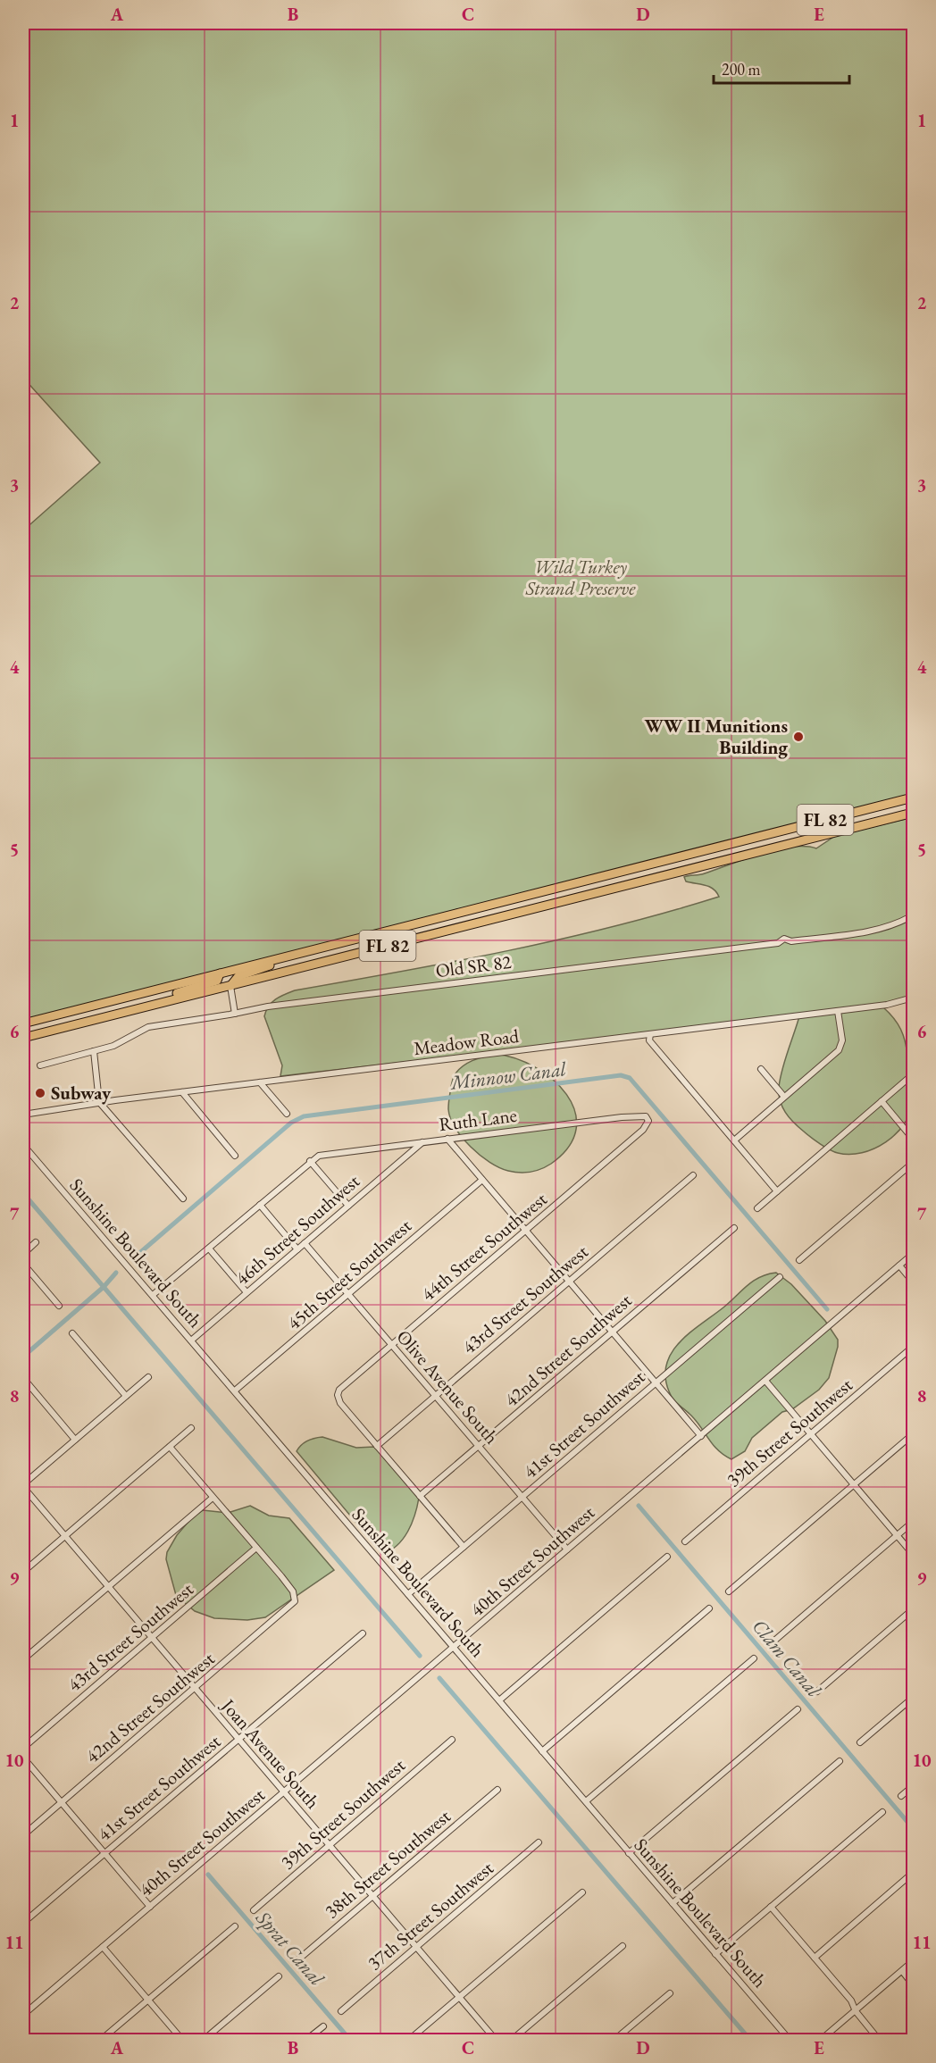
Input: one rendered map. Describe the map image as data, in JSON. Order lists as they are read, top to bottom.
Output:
{
  "streets": {
    "highway": ["FL 82"],
    "street": [
      "Old SR 82",
      "Meadow Road",
      "Ruth Lane",
      "46th Street Southwest",
      "44th Street Southwest",
      "Sunshine Boulevard South",
      "45th Street Southwest",
      "43rd Street Southwest",
      "42nd Street Southwest",
      "Olive Avenue South",
      "41st Street Southwest",
      "39th Street Southwest",
      "40th Street Southwest",
      "Joan Avenue South",
      "38th Street Southwest",
      "37th Street Southwest"
    ]
  },
  "crossings": [
    ["Ruth Lane", "46th Street Southwest"],
    ["Ruth Lane", "44th Street Southwest"],
    ["46th Street Southwest", "Sunshine Boulevard South"],
    ["46th Street Southwest", "Olive Avenue South"],
    ["44th Street Southwest", "43rd Street Southwest"],
    ["44th Street Southwest", "Olive Avenue South"],
    ["Sunshine Boulevard South", "45th Street Southwest"],
    ["Sunshine Boulevard South", "41st Street Southwest"],
    ["Sunshine Boulevard South", "40th Street Southwest"],
    ["45th Street Southwest", "Olive Avenue South"],
    ["43rd Street Southwest", "42nd Street Southwest"],
    ["43rd Street Southwest", "Olive Avenue South"],
    ["43rd Street Southwest", "Joan Avenue South"],
    ["42nd Street Southwest", "Olive Avenue South"],
    ["42nd Street Southwest", "Joan Avenue South"],
    ["Olive Avenue South", "41st Street Southwest"],
    ["Olive Avenue South", "40th Street Southwest"],
    ["41st Street Southwest", "Joan Avenue South"],
    ["39th Street Southwest", "Joan Avenue South"],
    ["40th Street Southwest", "Joan Avenue South"],
    ["Joan Avenue South", "38th Street Southwest"],
    ["Joan Avenue South", "37th Street Southwest"]
  ],
  "water": ["Minnow Canal", "Clam Canal", "Sprat Canal"],
  "parks": ["Wild Turkey Strand Preserve"],
  "places": ["WW II Munitions Building", "Subway"],
  "scale_bar": "200 m",
  "grid": {
    "columns": [
      "A",
      "B",
      "C",
      "D",
      "E"
    ],
    "rows": [
      "1",
      "2",
      "3",
      "4",
      "5",
      "6",
      "7",
      "8",
      "9",
      "10",
      "11"
    ]
  }
}
